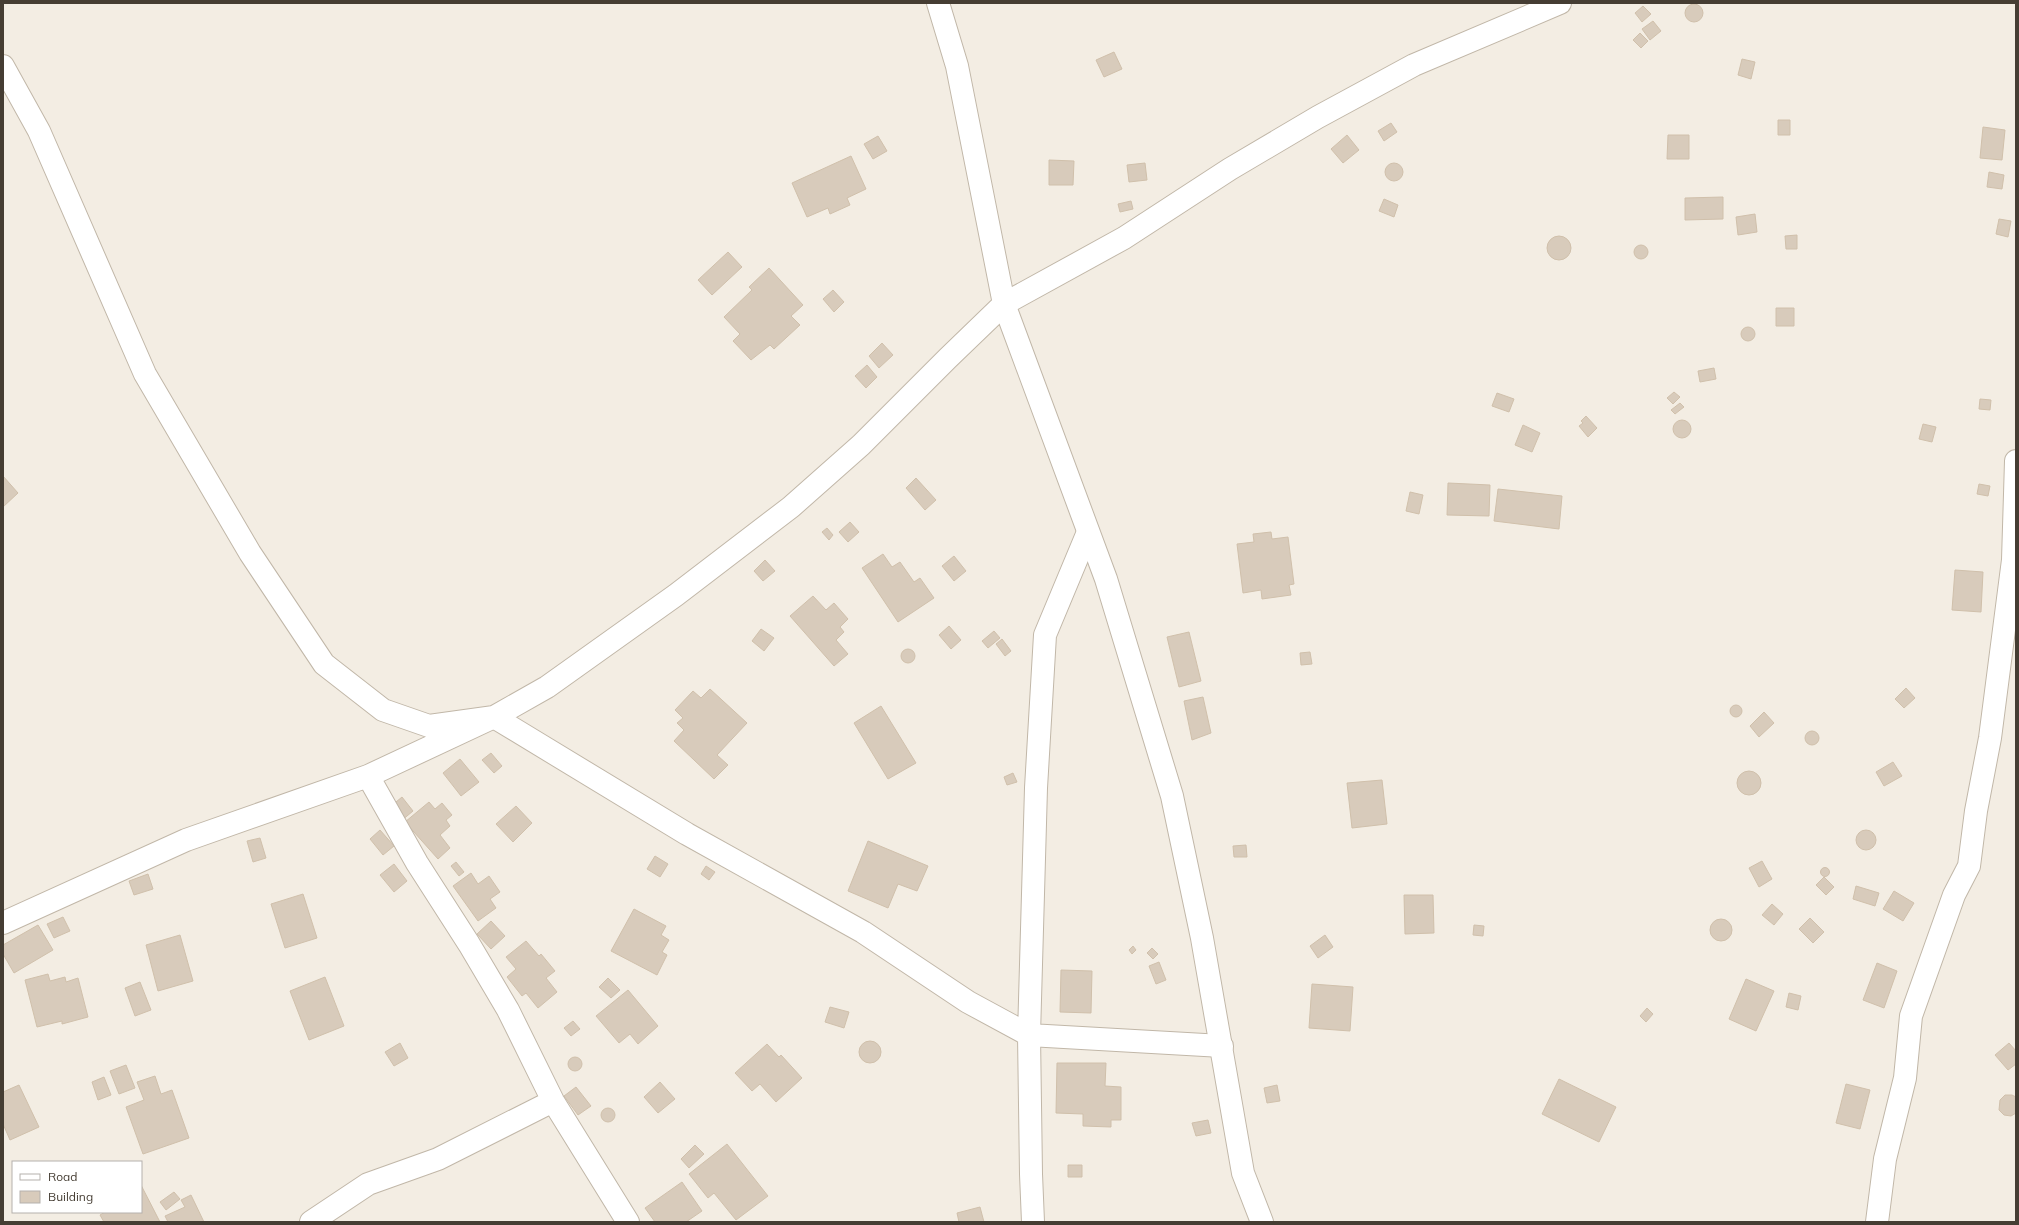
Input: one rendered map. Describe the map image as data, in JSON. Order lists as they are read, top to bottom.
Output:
{
  "legend": ["Road", "Building"]
}
